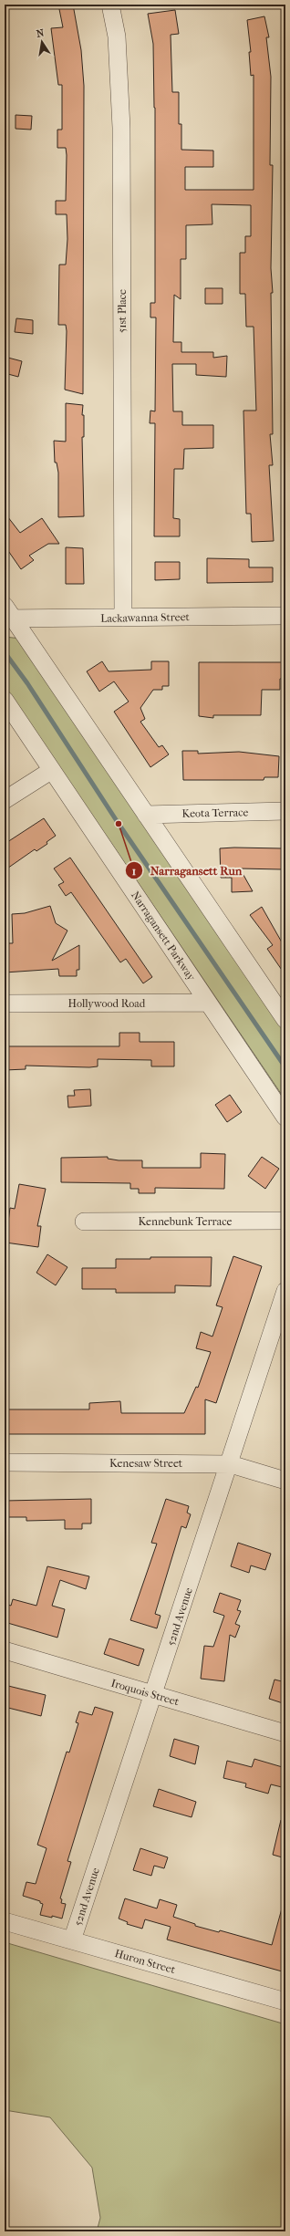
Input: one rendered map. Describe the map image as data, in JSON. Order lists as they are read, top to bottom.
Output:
{
  "streets": {
    "street": [
      "51st Place",
      "Lackawanna Street",
      "Keota Terrace",
      "Narragansett Parkway",
      "Hollywood Road",
      "Kennebunk Terrace",
      "Kenesaw Street",
      "52nd Avenue",
      "Iroquois Street",
      "Huron Street"
    ]
  },
  "crossings": [
    ["51st Place", "Lackawanna Street"],
    ["Narragansett Parkway", "Hollywood Road"],
    ["Kenesaw Street", "52nd Avenue"],
    ["52nd Avenue", "Iroquois Street"],
    ["52nd Avenue", "Huron Street"]
  ],
  "places": ["Narragansett Run"],
  "north": "top"
}
